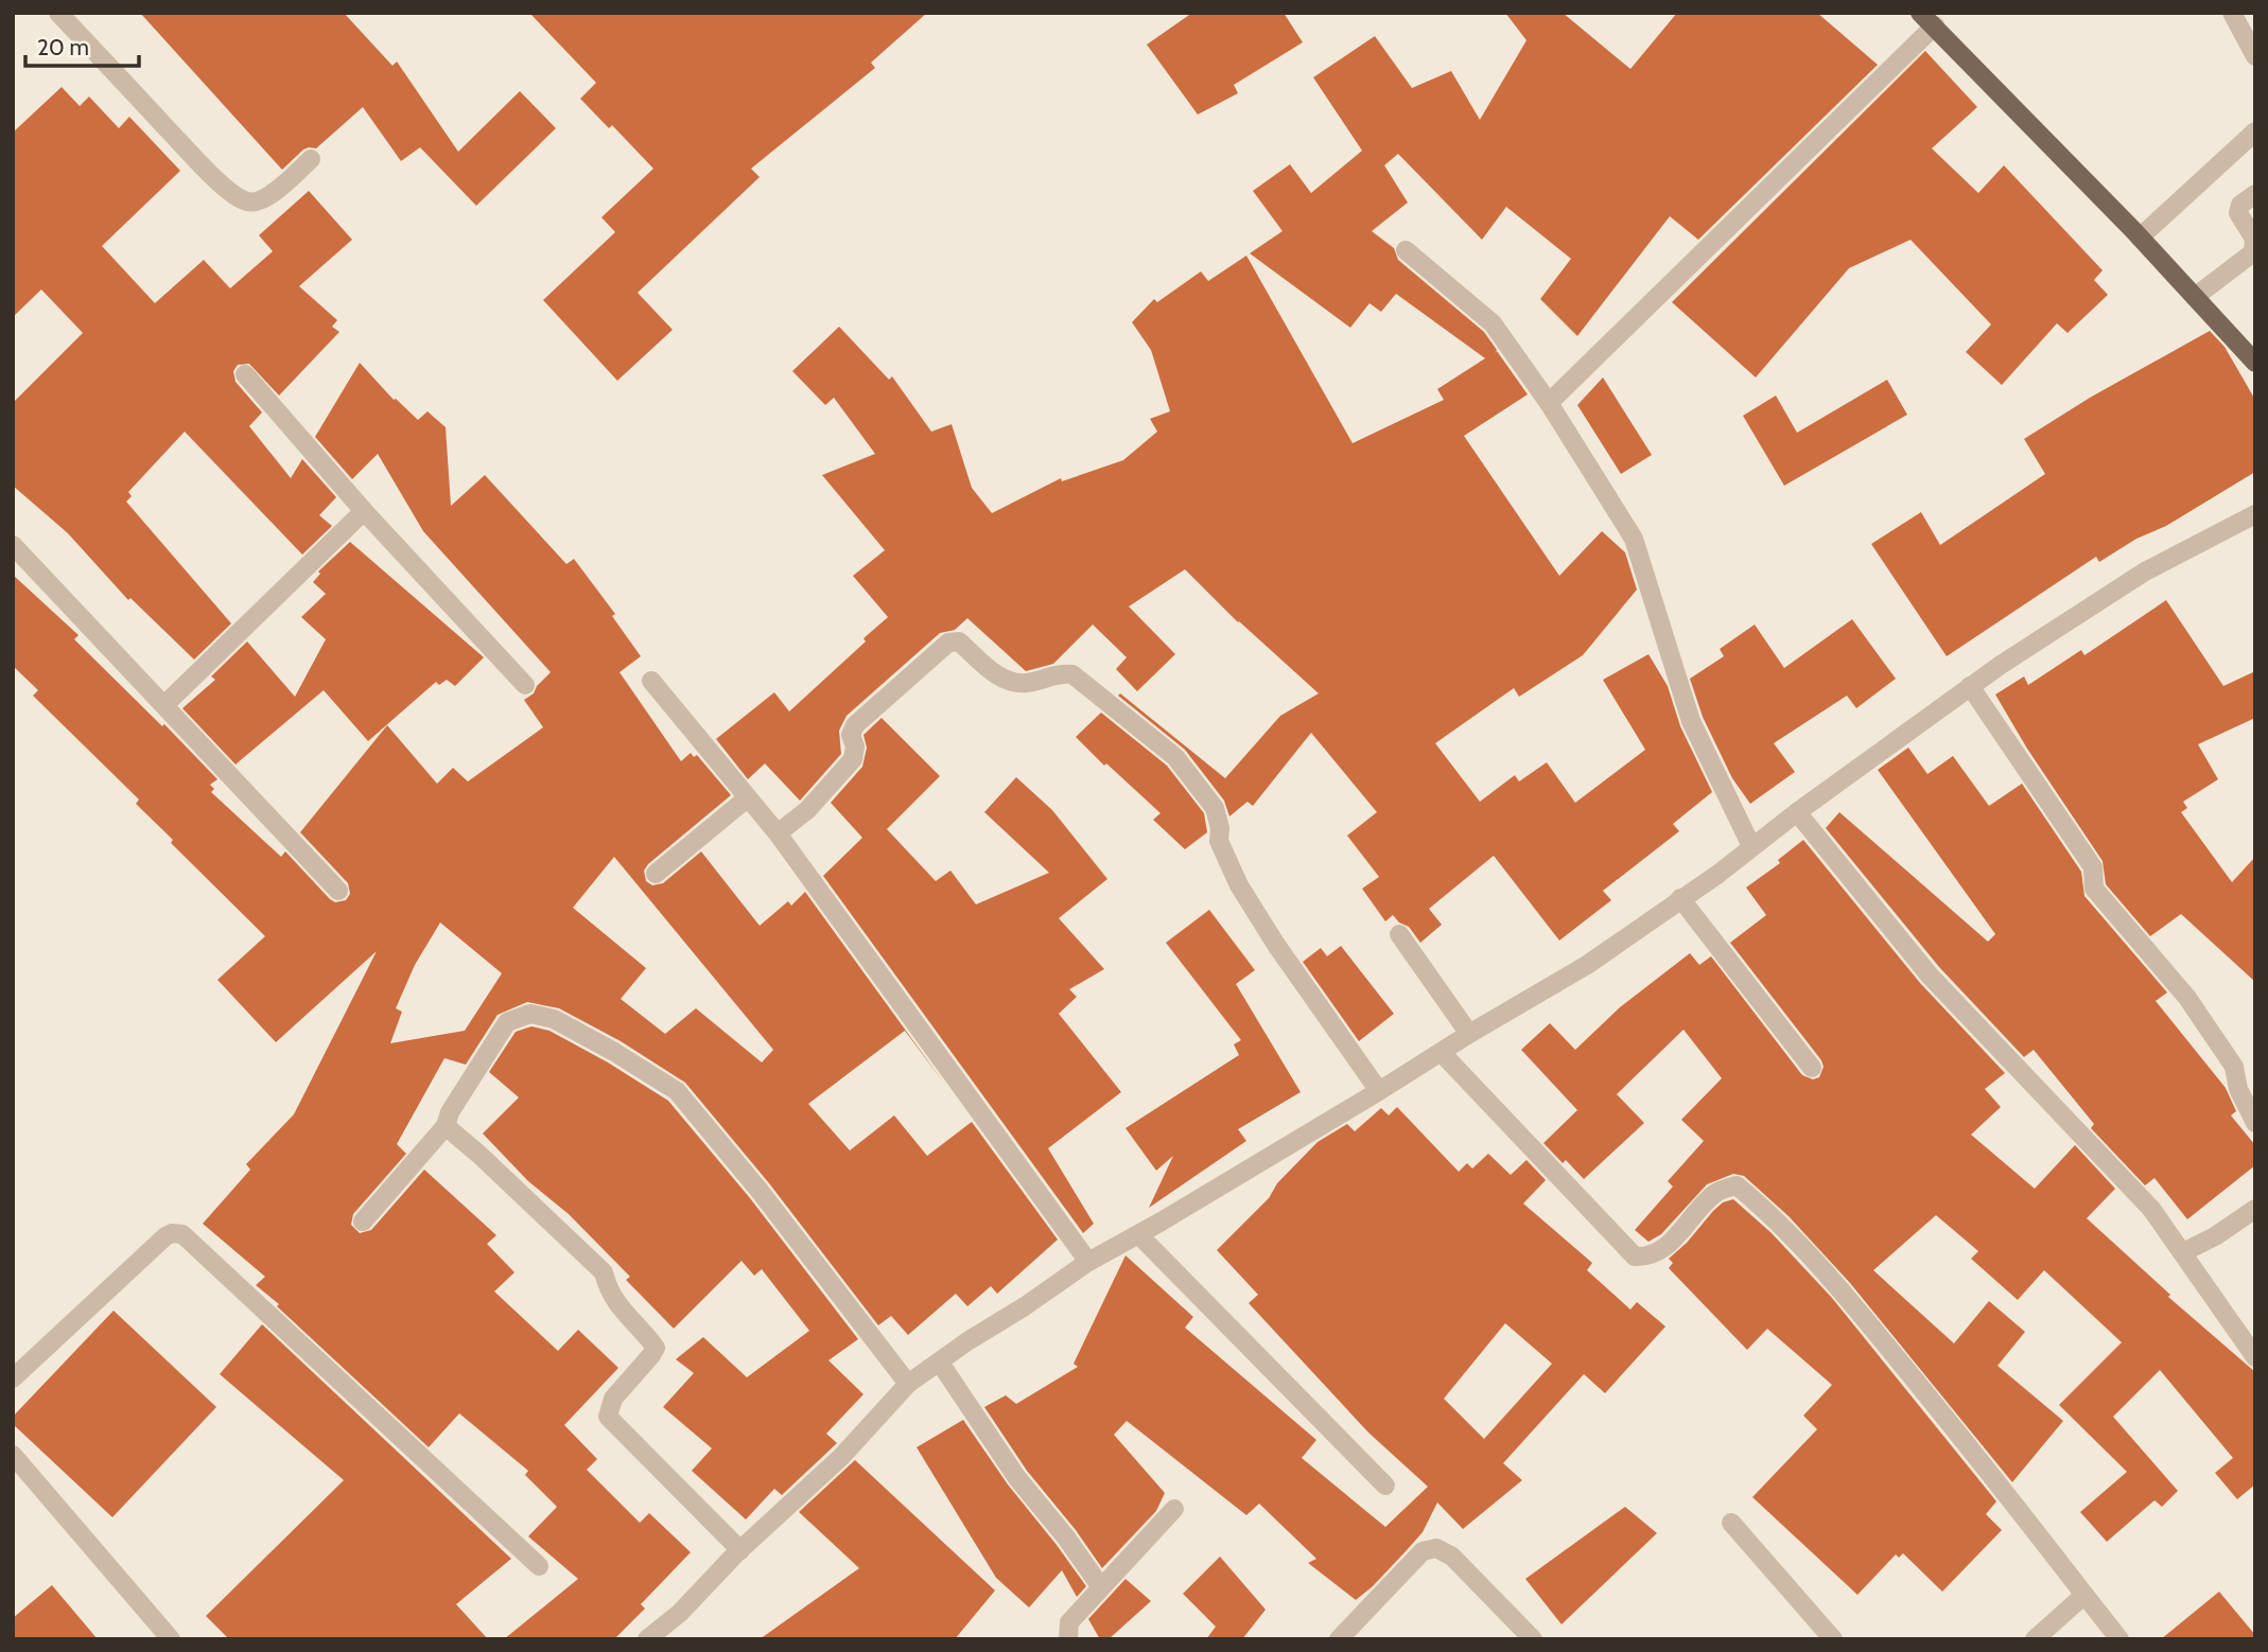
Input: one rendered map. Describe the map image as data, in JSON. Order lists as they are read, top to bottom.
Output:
{
  "scale_bar": "20 m"
}
